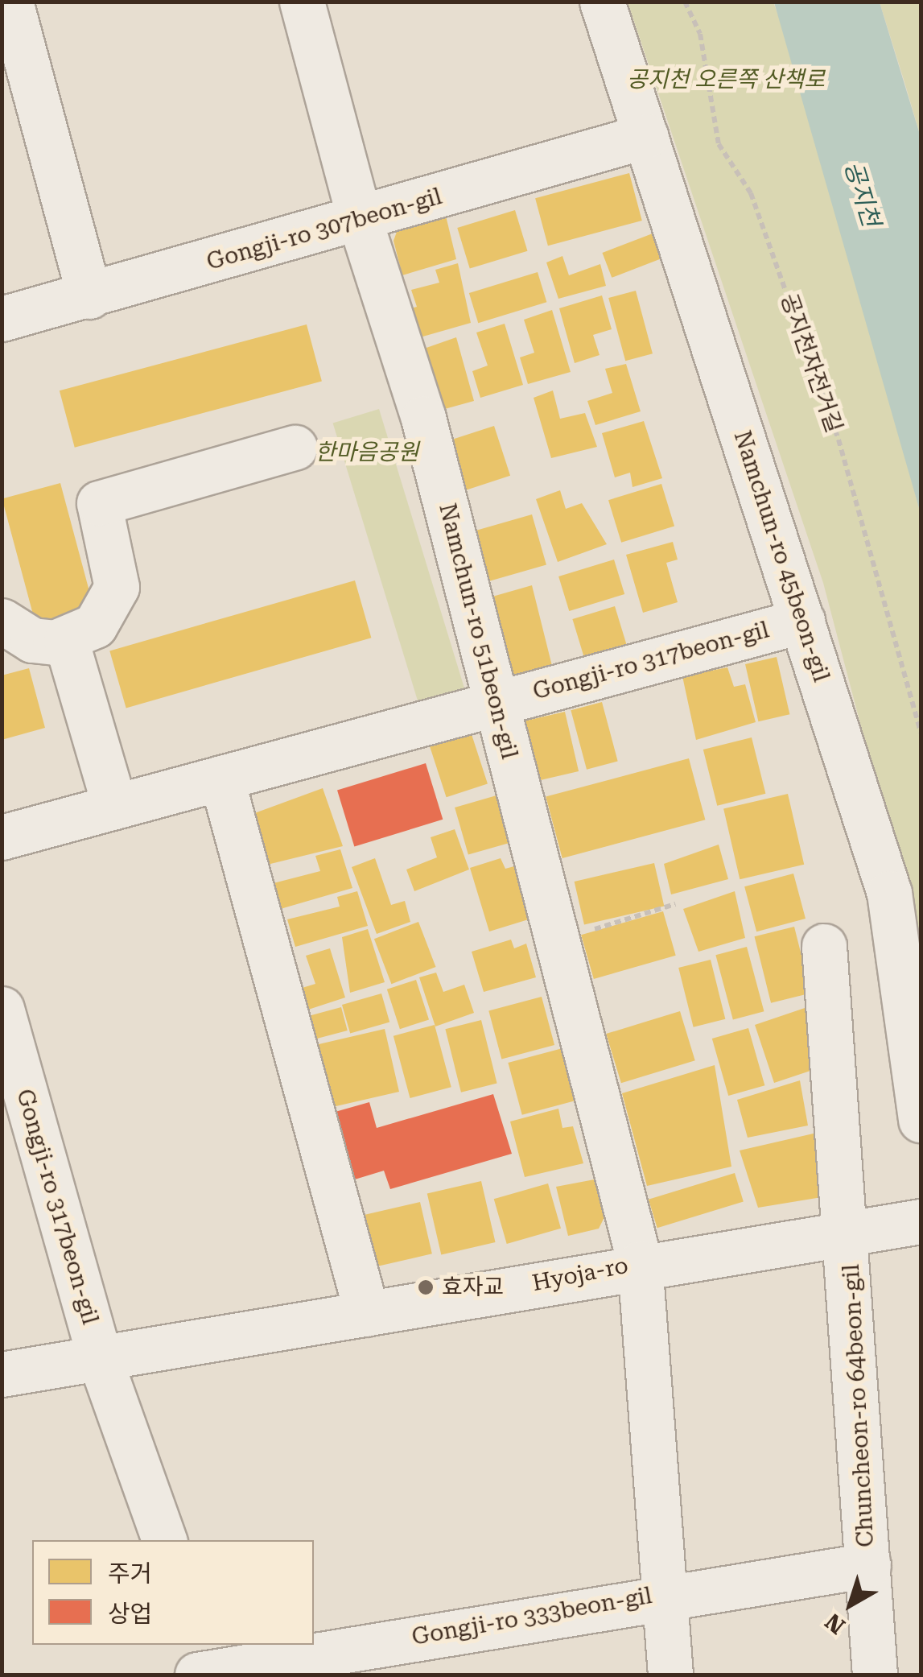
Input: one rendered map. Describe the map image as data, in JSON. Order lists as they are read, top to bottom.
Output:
{
  "streets": {
    "street": [
      "Gongji-ro 307beon-gil",
      "Namchun-ro 45beon-gil",
      "Namchun-ro 51beon-gil",
      "Gongji-ro 317beon-gil",
      "Hyoja-ro",
      "Chuncheon-ro 64beon-gil",
      "Gongji-ro 333beon-gil"
    ],
    "path": ["공지천자전거길"]
  },
  "crossings": [
    ["Gongji-ro 307beon-gil", "Namchun-ro 45beon-gil"],
    ["Gongji-ro 307beon-gil", "Namchun-ro 51beon-gil"],
    ["Namchun-ro 45beon-gil", "Gongji-ro 317beon-gil"],
    ["Namchun-ro 51beon-gil", "Gongji-ro 317beon-gil"],
    ["Namchun-ro 51beon-gil", "Hyoja-ro"],
    ["Namchun-ro 51beon-gil", "Gongji-ro 333beon-gil"],
    ["Gongji-ro 317beon-gil", "Hyoja-ro"],
    ["Hyoja-ro", "Chuncheon-ro 64beon-gil"],
    ["Chuncheon-ro 64beon-gil", "Gongji-ro 333beon-gil"]
  ],
  "water": ["공지천"],
  "parks": ["공지천 오른쪽 산책로", "한마음공원"],
  "places": ["효자교"],
  "legend": ["주거", "상업"],
  "north": "bottom left"
}
